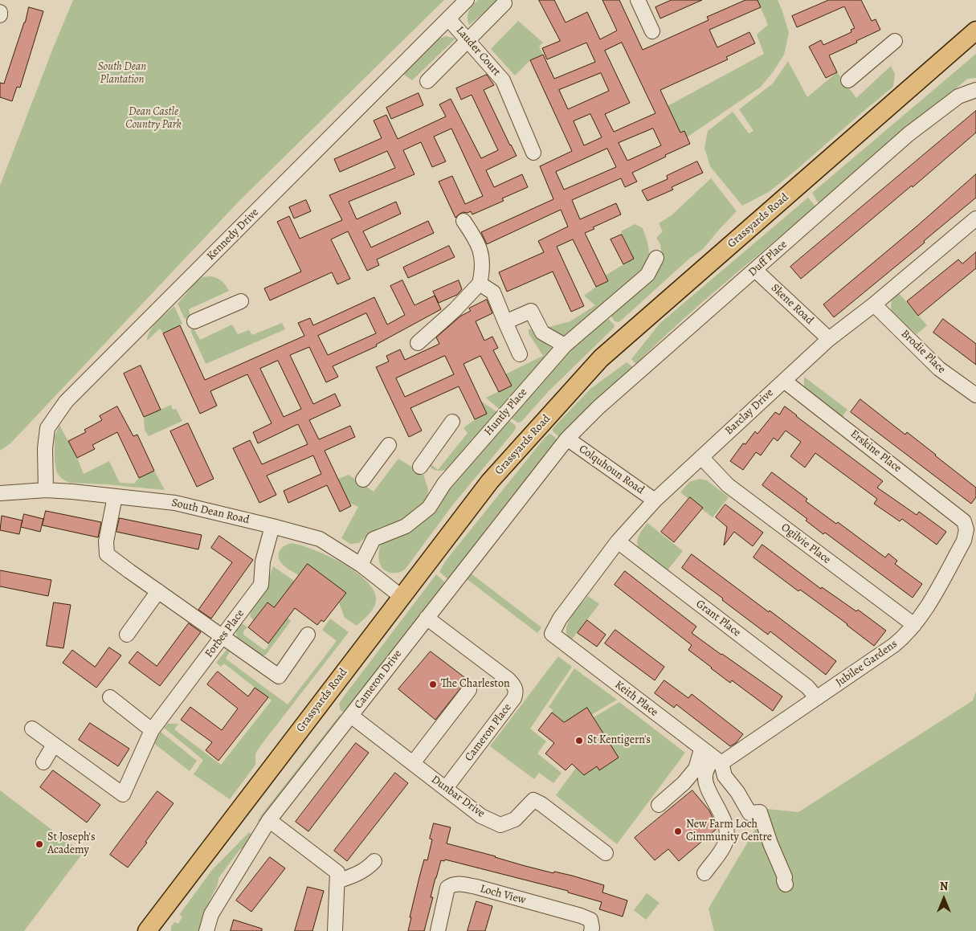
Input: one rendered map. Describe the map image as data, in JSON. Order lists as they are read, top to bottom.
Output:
{
  "streets": {
    "main road": ["Grassyards Road"],
    "street": [
      "Lauder Court",
      "Kennedy Drive",
      "Duff Place",
      "Skene Road",
      "Brodie Place",
      "Huntly Place",
      "Barclay Drive",
      "Erskine Place",
      "Colquhoun Road",
      "South Dean Road",
      "Ogilvie Place",
      "Grant Place",
      "Forbes Place",
      "Jubilee Gardens",
      "Cameron Drive",
      "Keith Place",
      "Cameron Place",
      "Dunbar Drive",
      "Loch View"
    ]
  },
  "crossings": [
    ["Lauder Court", "Kennedy Drive"],
    ["Grassyards Road", "South Dean Road"],
    ["Kennedy Drive", "South Dean Road"],
    ["Duff Place", "Skene Road"],
    ["Duff Place", "Colquhoun Road"],
    ["Duff Place", "Cameron Drive"],
    ["Skene Road", "Barclay Drive"],
    ["Brodie Place", "Barclay Drive"],
    ["Huntly Place", "South Dean Road"],
    ["Barclay Drive", "Erskine Place"],
    ["Barclay Drive", "Colquhoun Road"],
    ["Barclay Drive", "Ogilvie Place"],
    ["Barclay Drive", "Grant Place"],
    ["Barclay Drive", "Keith Place"],
    ["Erskine Place", "Jubilee Gardens"],
    ["Colquhoun Road", "Cameron Drive"],
    ["South Dean Road", "Forbes Place"],
    ["Ogilvie Place", "Jubilee Gardens"],
    ["Grant Place", "Jubilee Gardens"],
    ["Jubilee Gardens", "Keith Place"],
    ["Cameron Drive", "Cameron Place"],
    ["Cameron Drive", "Dunbar Drive"],
    ["Cameron Place", "Dunbar Drive"]
  ],
  "parks": ["South Dean Plantation", "Dean Castle Country Park"],
  "places": [
    "The Charleston",
    "St Kentigern's",
    "New Farm Loch Cimmunity Centre",
    "St Joseph's Academy"
  ],
  "north": "top"
}
